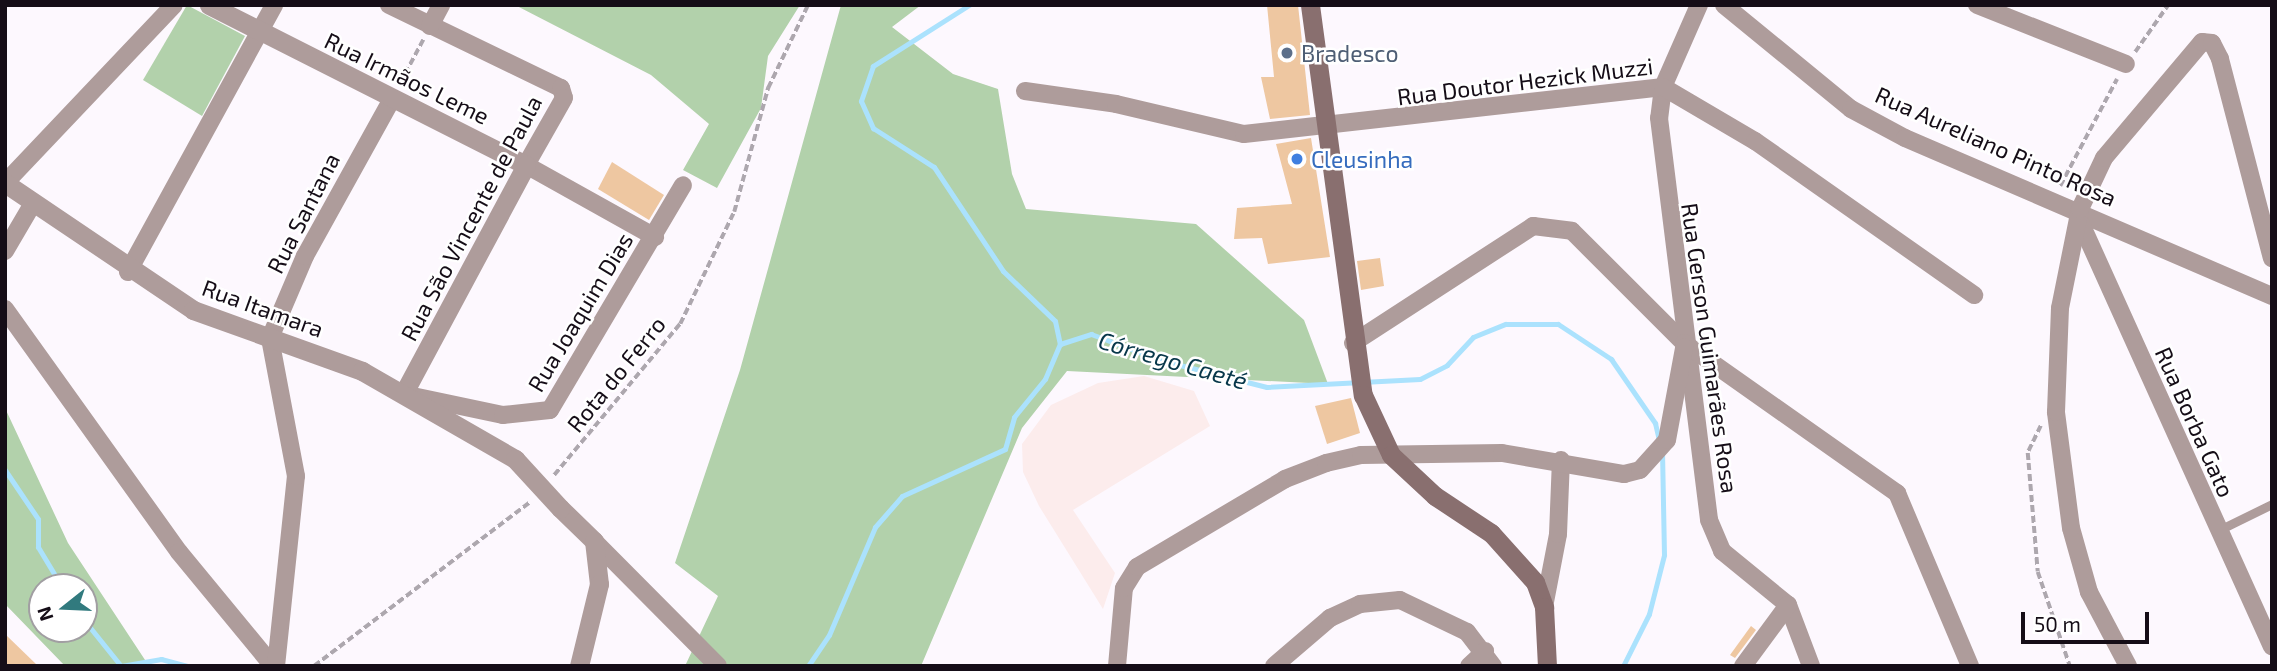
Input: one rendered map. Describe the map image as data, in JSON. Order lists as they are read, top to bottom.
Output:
{
  "streets": {
    "street": [
      "Rua Irmãos Leme",
      "Rua Doutor Hezick Muzzi",
      "Rua Aureliano Pinto Rosa",
      "Rua Santana",
      "Rua São Vincente de Paula",
      "Rua Itamara",
      "Rua Joaquim Dias",
      "Rua Gerson Guimarães Rosa",
      "Rua Borba Gato"
    ],
    "path": ["Rota do Ferro"]
  },
  "crossings": [
    ["Rua Irmãos Leme", "Rua Santana"],
    ["Rua Irmãos Leme", "Rua São Vincente de Paula"],
    ["Rua Irmãos Leme", "Rua Joaquim Dias"],
    ["Rua Doutor Hezick Muzzi", "Rua Gerson Guimarães Rosa"],
    ["Rua Aureliano Pinto Rosa", "Rua Borba Gato"],
    ["Rua Santana", "Rua Itamara"],
    ["Rua São Vincente de Paula", "Rua Itamara"],
    ["Rua São Vincente de Paula", "Rua Joaquim Dias"],
    ["Rua Itamara", "Rua Joaquim Dias"]
  ],
  "water": ["Córrego Caeté"],
  "places": ["Bradesco", "Cleusinha"],
  "scale_bar": "50 m",
  "north": "left"
}
